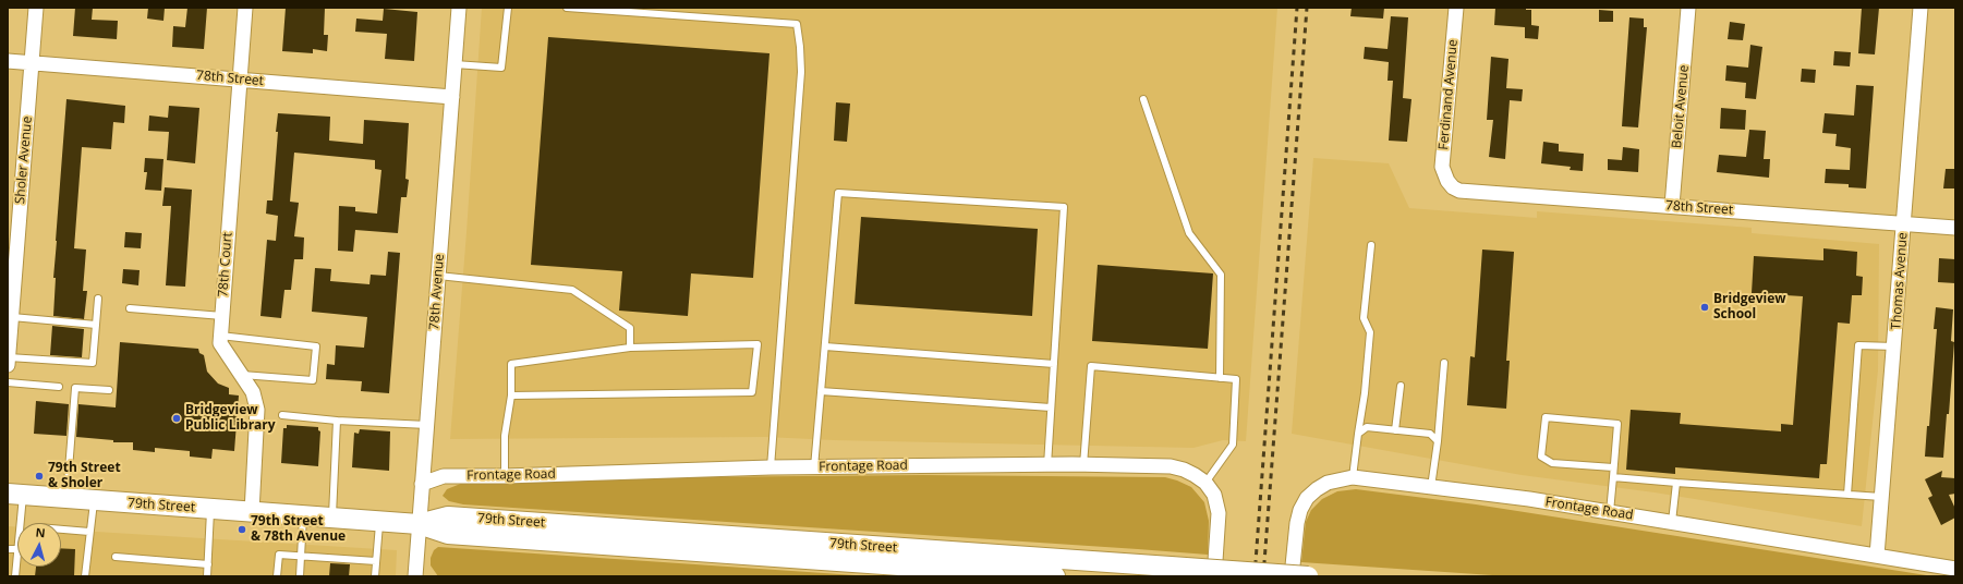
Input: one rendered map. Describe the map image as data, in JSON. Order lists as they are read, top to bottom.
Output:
{
  "streets": {
    "main road": ["79th Street"],
    "street": [
      "78th Street",
      "Ferdinand Avenue",
      "Beloit Avenue",
      "Sholer Avenue",
      "78th Court",
      "Thomas Avenue",
      "78th Avenue",
      "Frontage Road"
    ]
  },
  "crossings": [
    ["78th Street", "Ferdinand Avenue"],
    ["78th Street", "Beloit Avenue"],
    ["78th Street", "Sholer Avenue"],
    ["78th Street", "78th Court"],
    ["78th Street", "Thomas Avenue"],
    ["78th Street", "78th Avenue"],
    ["78th Court", "79th Street"],
    ["Thomas Avenue", "Frontage Road"],
    ["78th Avenue", "Frontage Road"],
    ["78th Avenue", "79th Street"]
  ],
  "places": [
    "Bridgeview School",
    "Bridgeview Public Library",
    "79th Street & Sholer",
    "79th Street & 78th Avenue"
  ],
  "north": "top"
}
